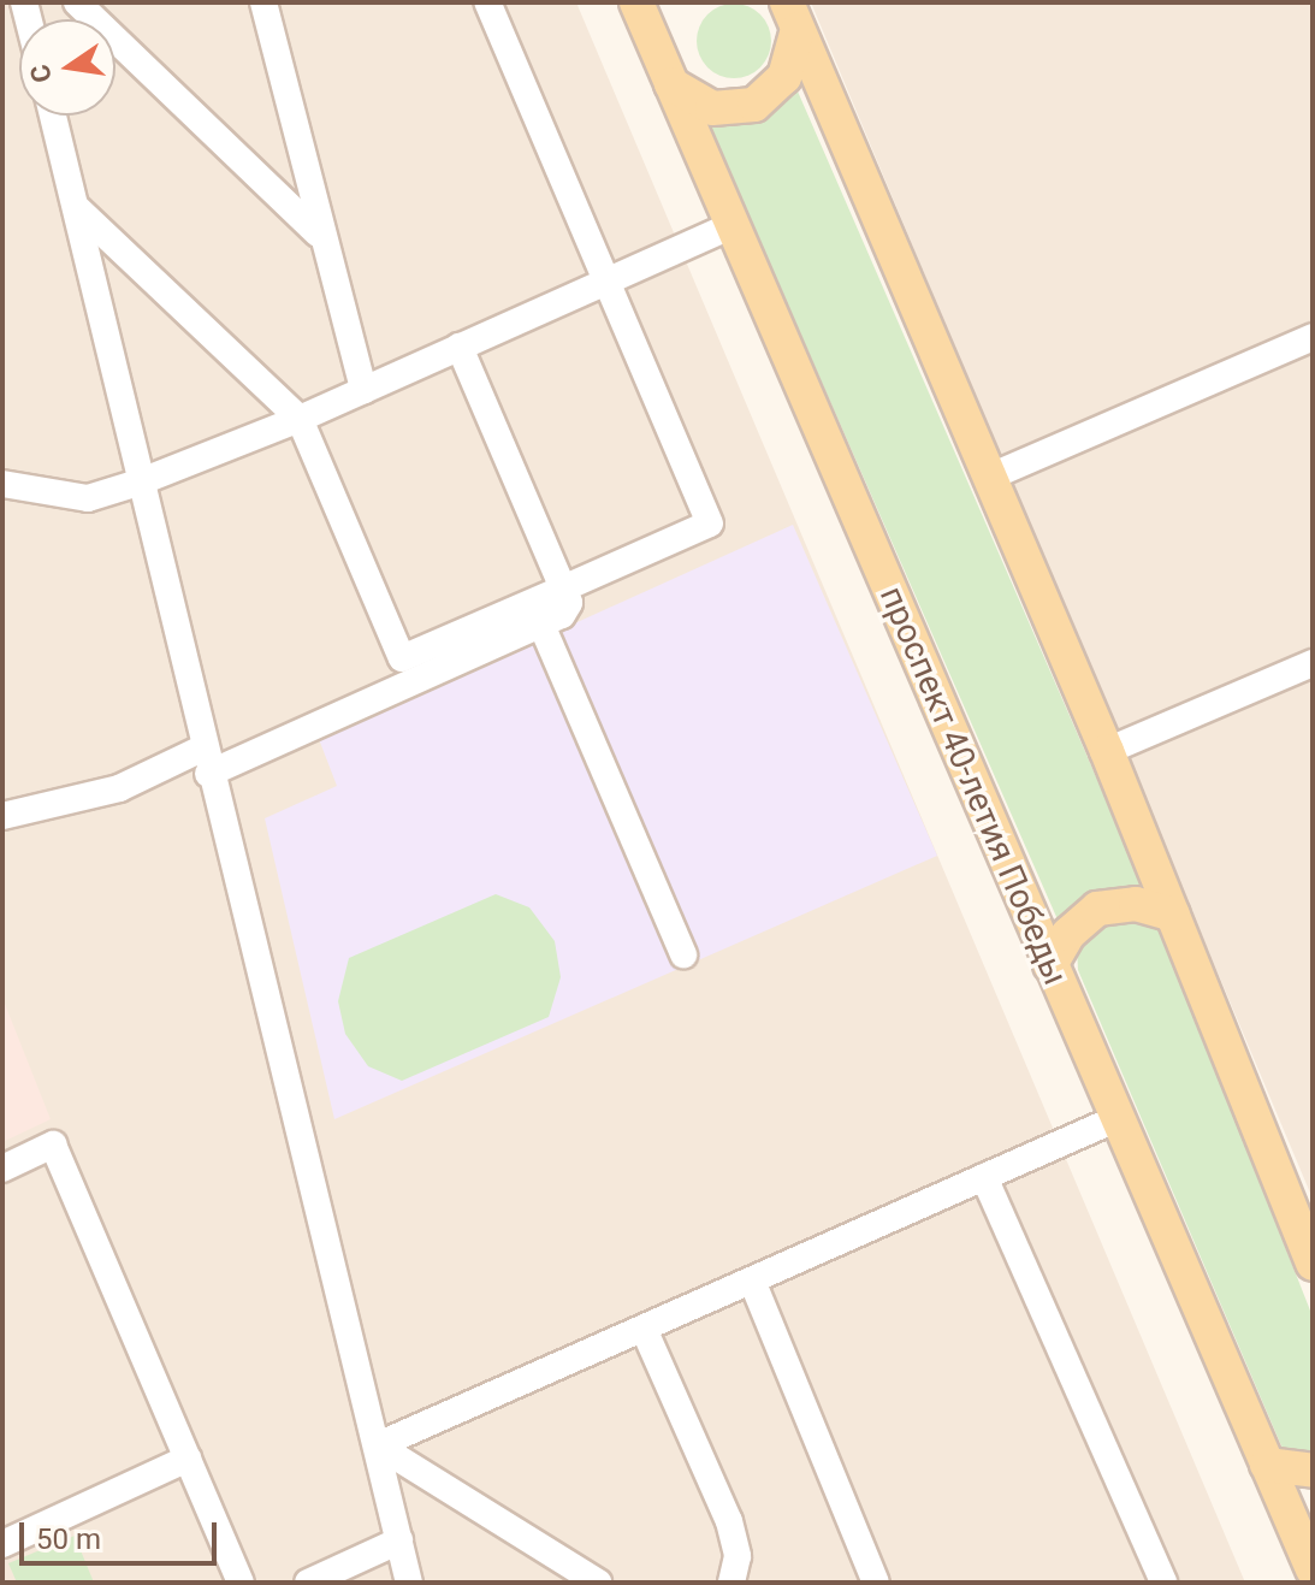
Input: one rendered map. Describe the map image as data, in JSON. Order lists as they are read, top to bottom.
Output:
{
  "streets": {
    "main road": ["проспект 40-летия Победы"]
  },
  "scale_bar": "50 m",
  "north": "left"
}
